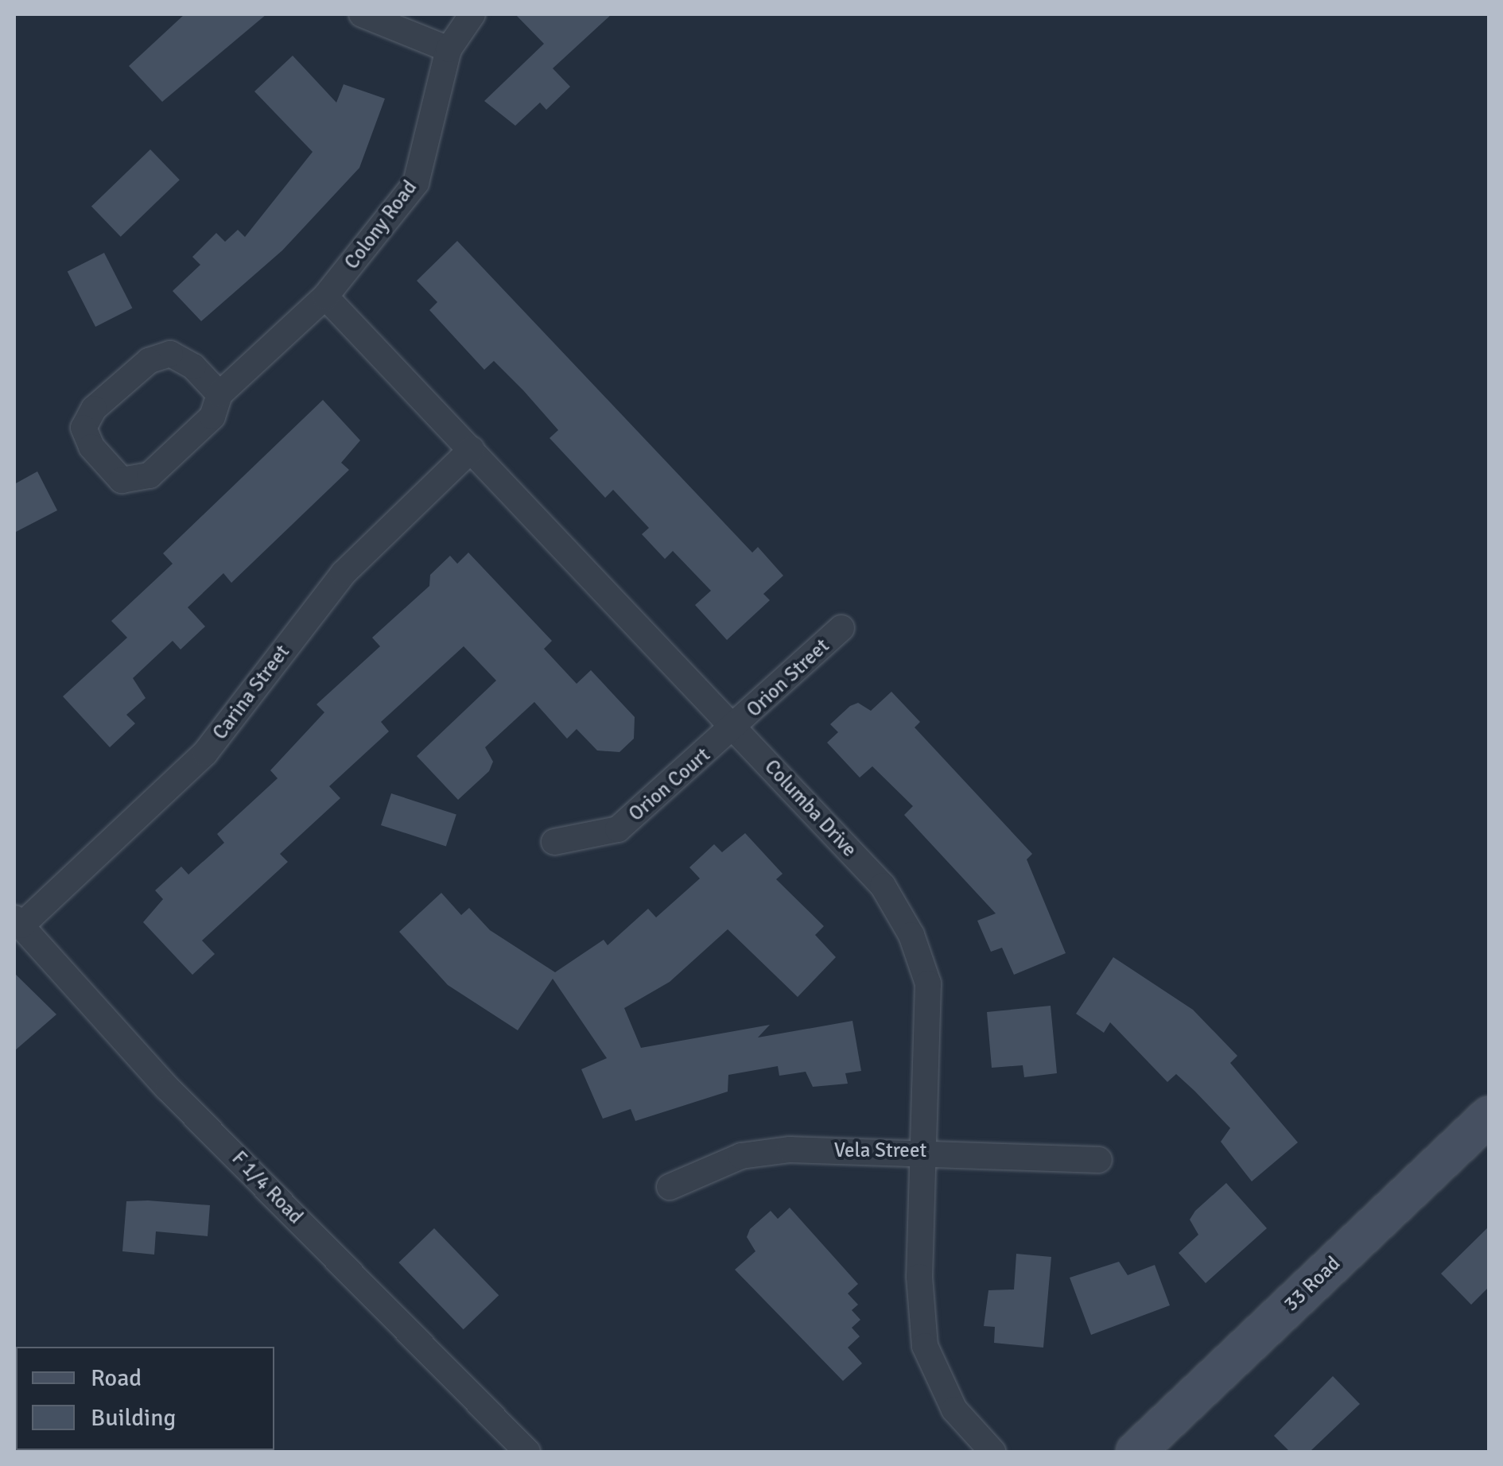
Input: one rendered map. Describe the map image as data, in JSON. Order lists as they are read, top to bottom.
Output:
{
  "streets": {
    "street": [
      "Colony Road",
      "Orion Street",
      "Carina Street",
      "Orion Court",
      "Columba Drive",
      "Vela Street",
      "F 1/4 Road",
      "33 Road"
    ]
  },
  "crossings": [
    ["Colony Road", "Columba Drive"],
    ["Orion Street", "Orion Court"],
    ["Orion Street", "Columba Drive"],
    ["Carina Street", "Columba Drive"],
    ["Carina Street", "F 1/4 Road"],
    ["Orion Court", "Columba Drive"],
    ["Columba Drive", "Vela Street"]
  ],
  "legend": ["Road", "Building"]
}
